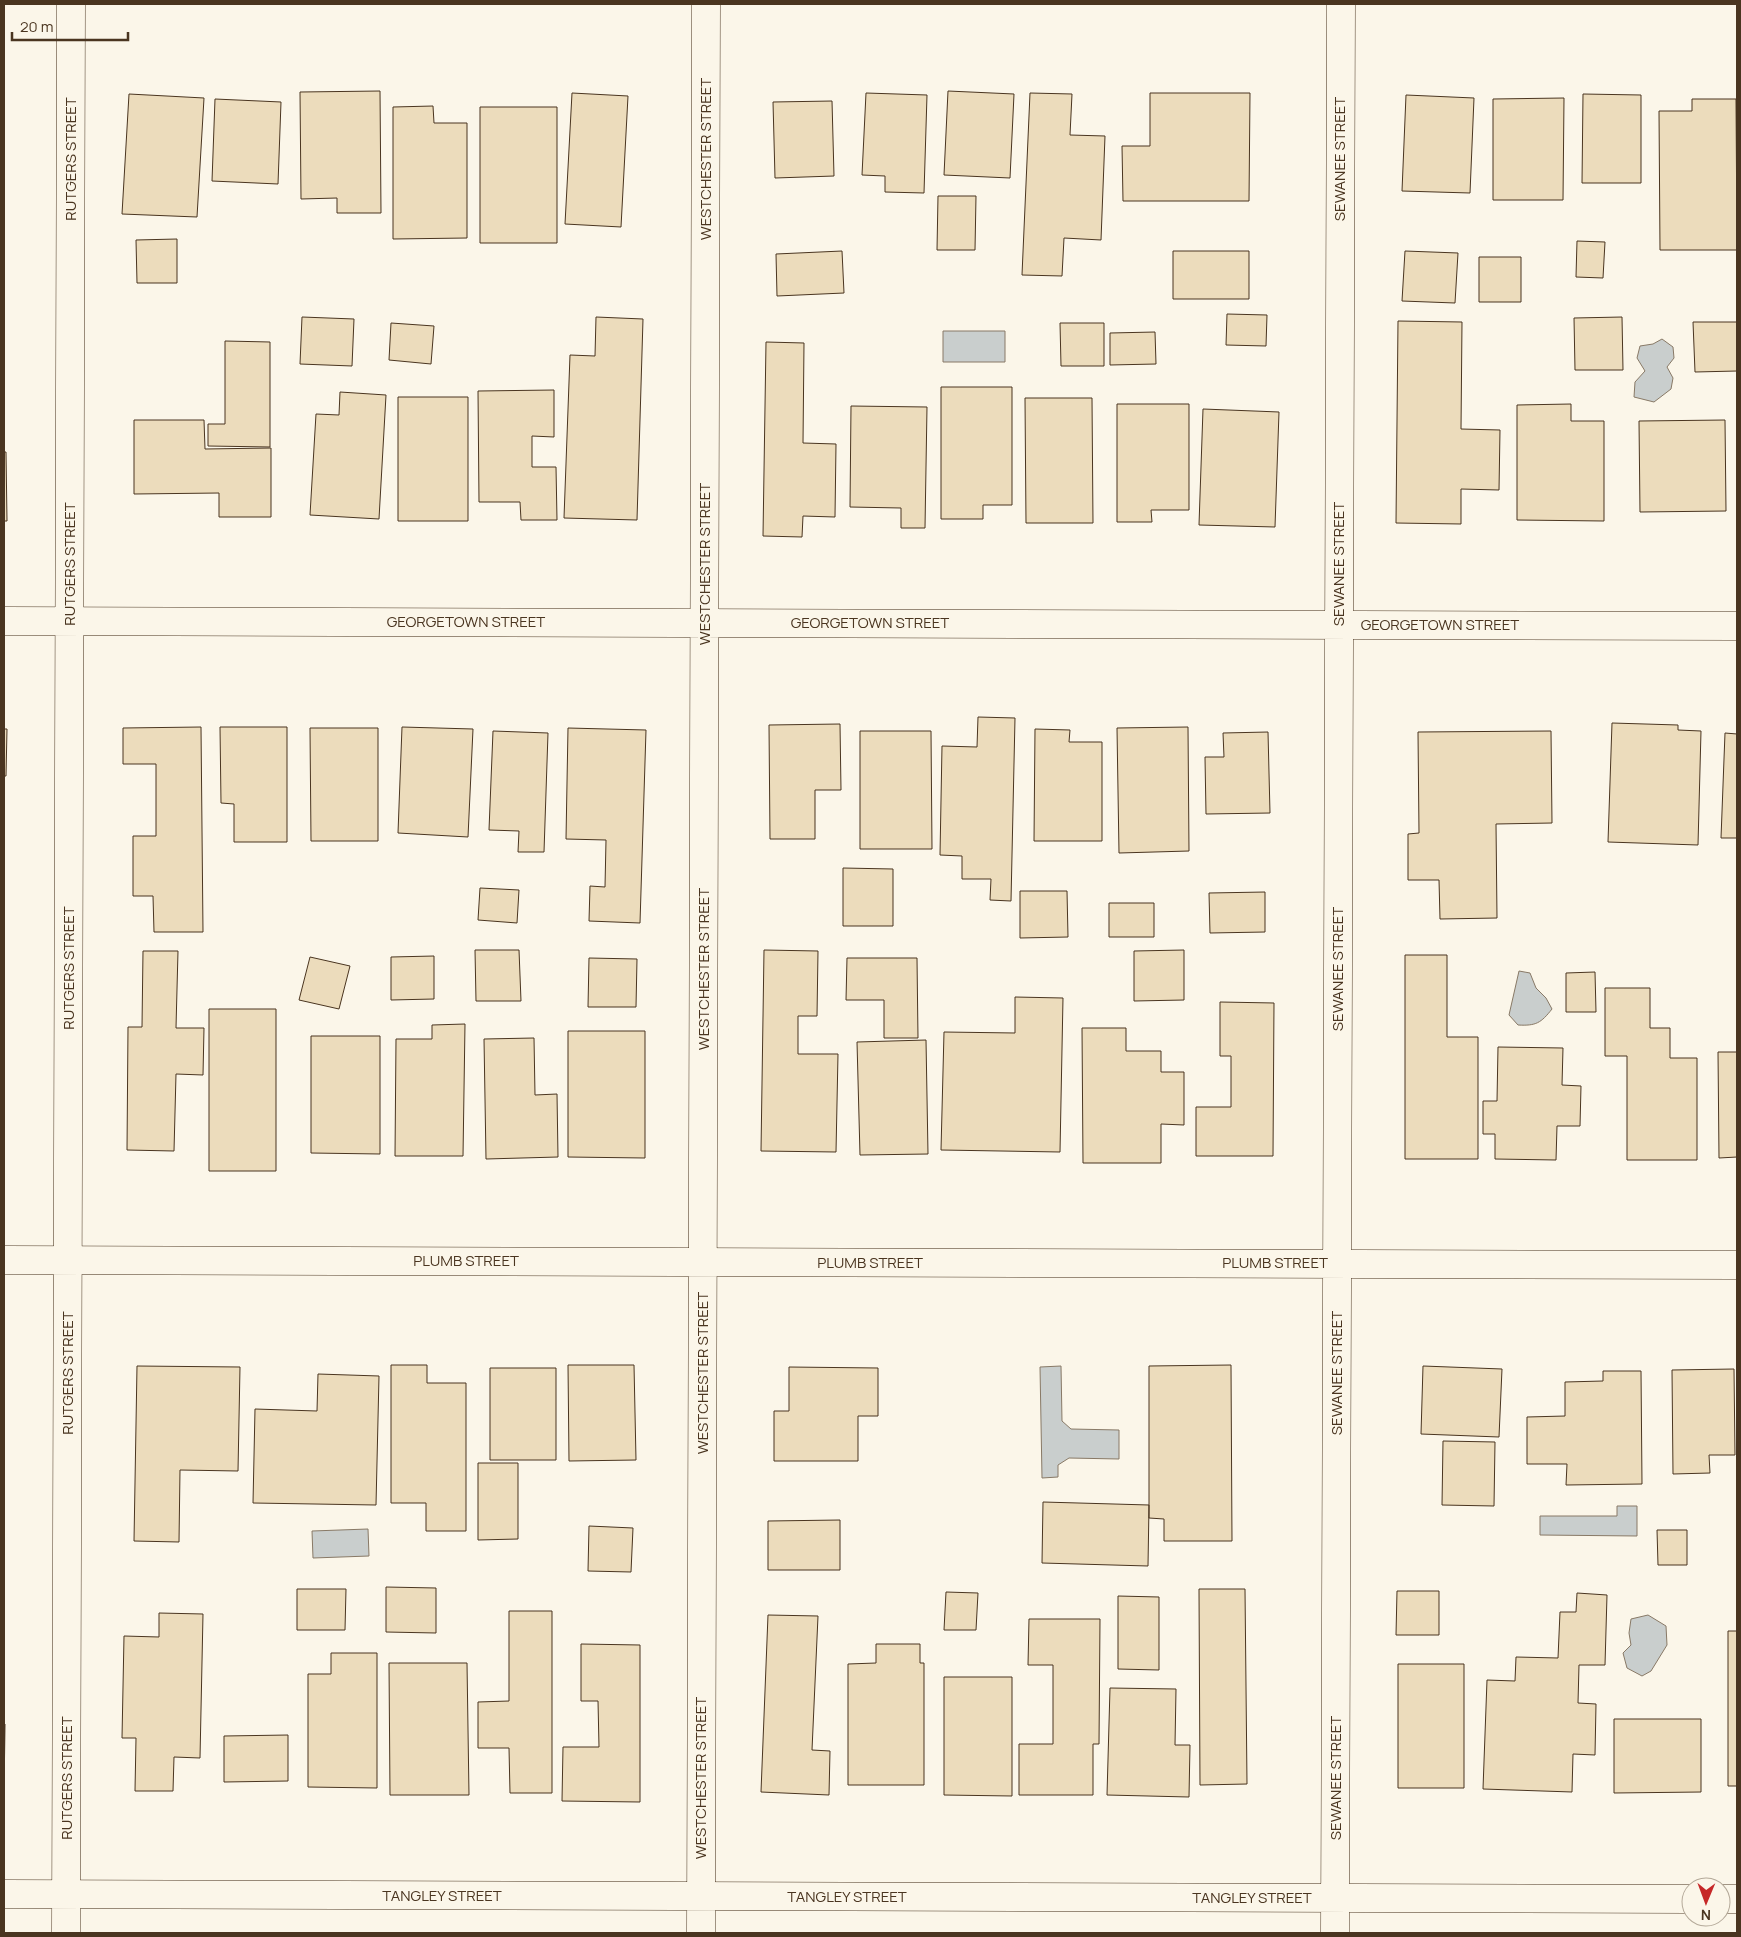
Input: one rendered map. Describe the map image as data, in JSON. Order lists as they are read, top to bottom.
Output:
{
  "streets": {
    "street": [
      "RUTGERS STREET",
      "WESTCHESTER STREET",
      "SEWANEE STREET",
      "GEORGETOWN STREET",
      "PLUMB STREET",
      "TANGLEY STREET"
    ]
  },
  "crossings": [
    ["RUTGERS STREET", "GEORGETOWN STREET"],
    ["RUTGERS STREET", "PLUMB STREET"],
    ["RUTGERS STREET", "TANGLEY STREET"],
    ["WESTCHESTER STREET", "GEORGETOWN STREET"],
    ["WESTCHESTER STREET", "PLUMB STREET"],
    ["WESTCHESTER STREET", "TANGLEY STREET"],
    ["SEWANEE STREET", "GEORGETOWN STREET"],
    ["SEWANEE STREET", "PLUMB STREET"],
    ["SEWANEE STREET", "TANGLEY STREET"]
  ],
  "scale_bar": "20 m",
  "north": "bottom"
}
